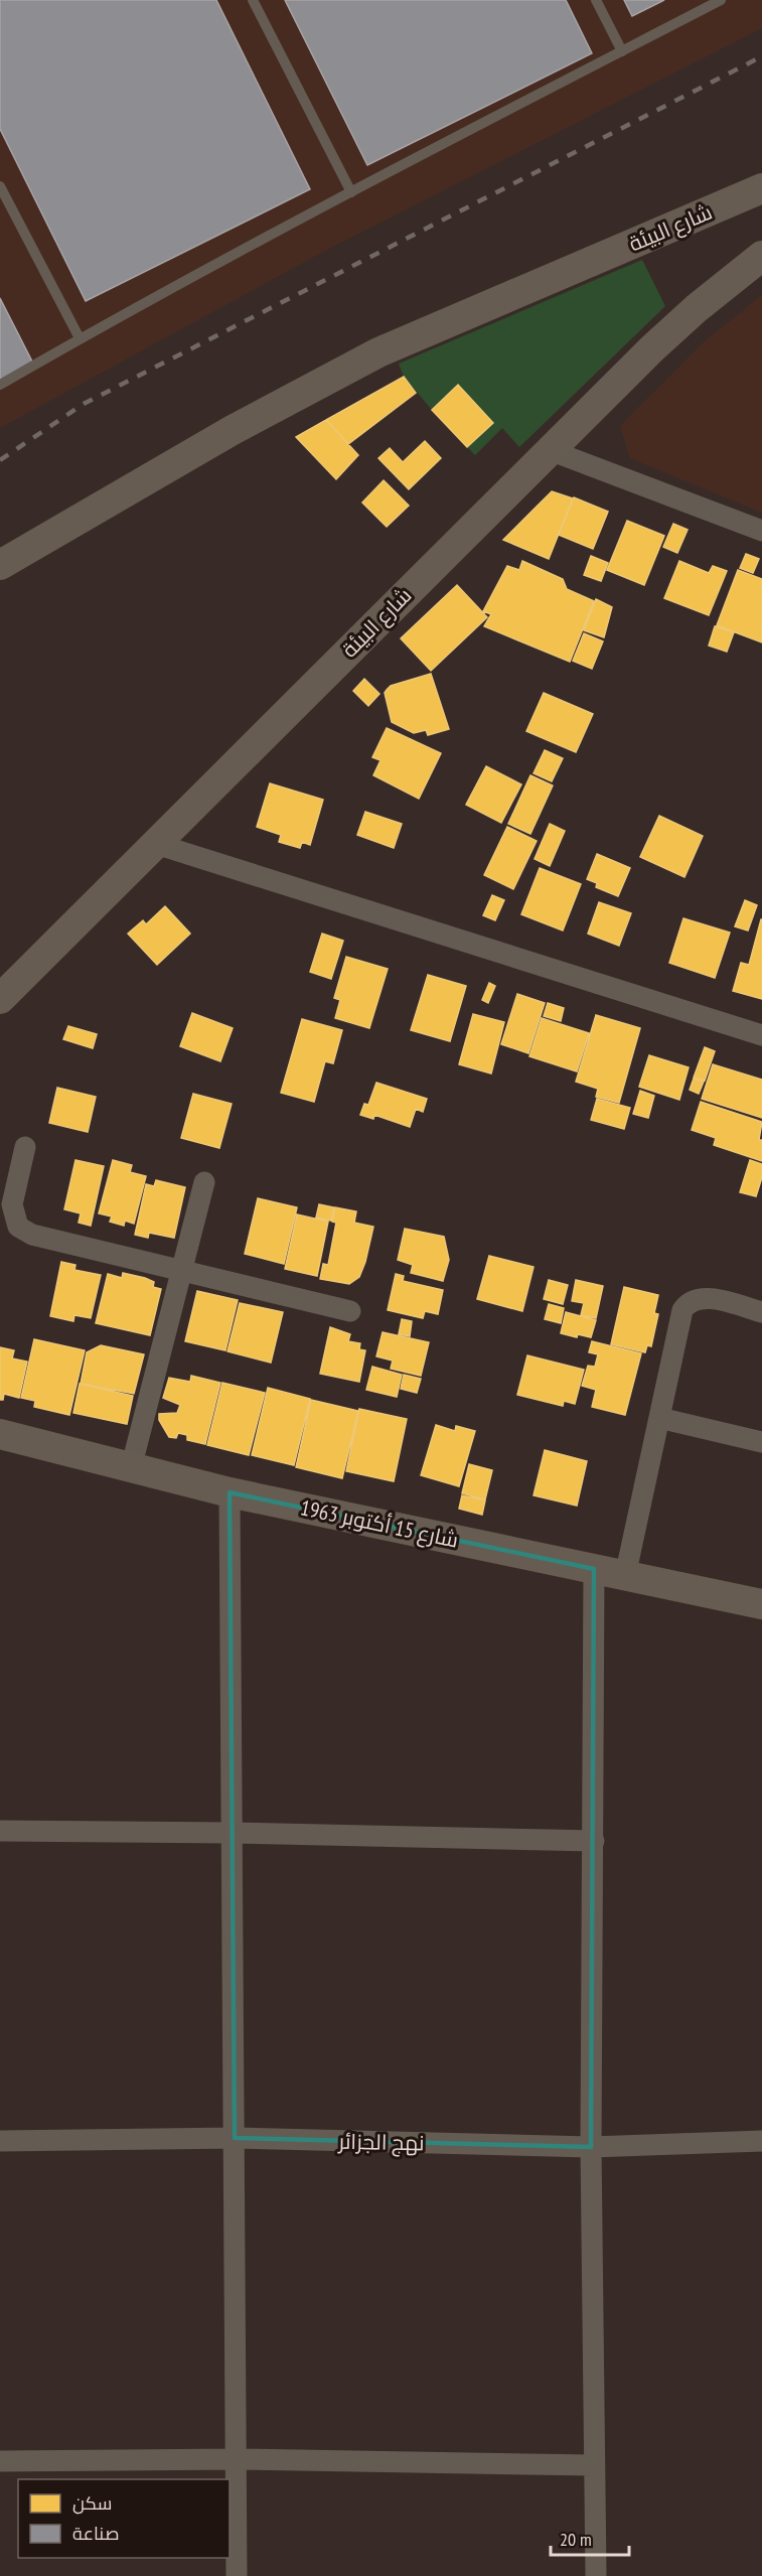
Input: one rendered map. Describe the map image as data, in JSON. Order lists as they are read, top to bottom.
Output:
{
  "streets": {
    "main road": ["شارع البيئة", "شارع 15 أكتوبر 1963"],
    "street": ["نهج الجزائر"]
  },
  "legend": ["سكن", "صناعة"],
  "scale_bar": "20 m"
}
